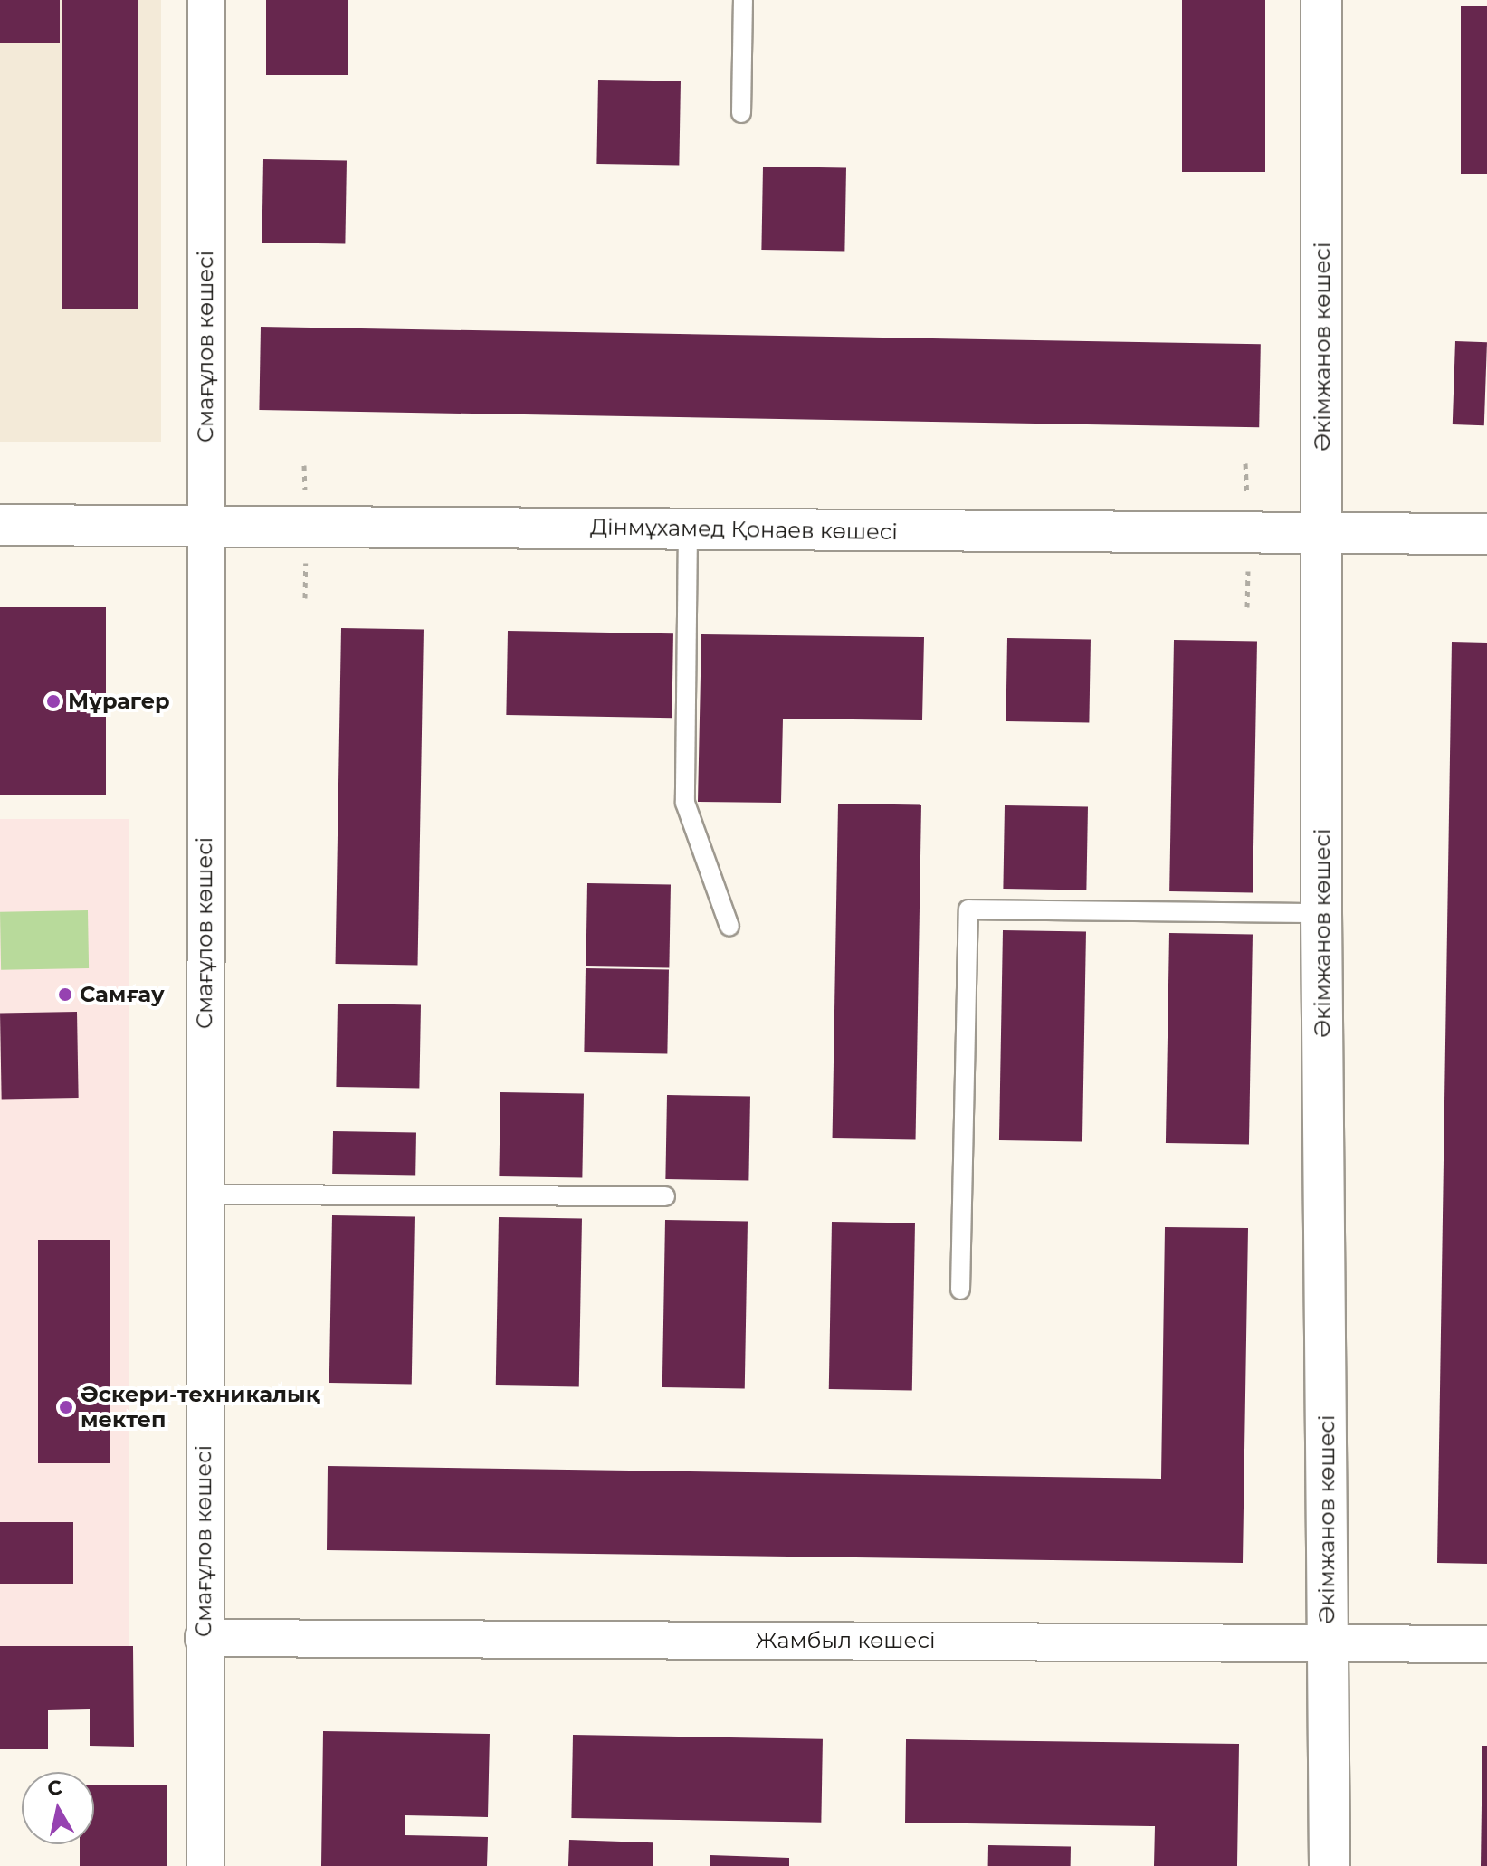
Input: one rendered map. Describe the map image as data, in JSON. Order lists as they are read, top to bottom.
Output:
{
  "streets": {
    "main road": ["Әкімжанов көшесі", "Дінмұхамед Қонаев көшесі"],
    "street": ["Смағұлов көшесі", "Жамбыл көшесі"]
  },
  "crossings": [
    ["Смағұлов көшесі", "Дінмұхамед Қонаев көшесі"],
    ["Смағұлов көшесі", "Жамбыл көшесі"],
    ["Әкімжанов көшесі", "Дінмұхамед Қонаев көшесі"],
    ["Әкімжанов көшесі", "Жамбыл көшесі"]
  ],
  "places": ["Мұрагер", "Самғау", "Әскери-техникалық мектеп"],
  "north": "top"
}
